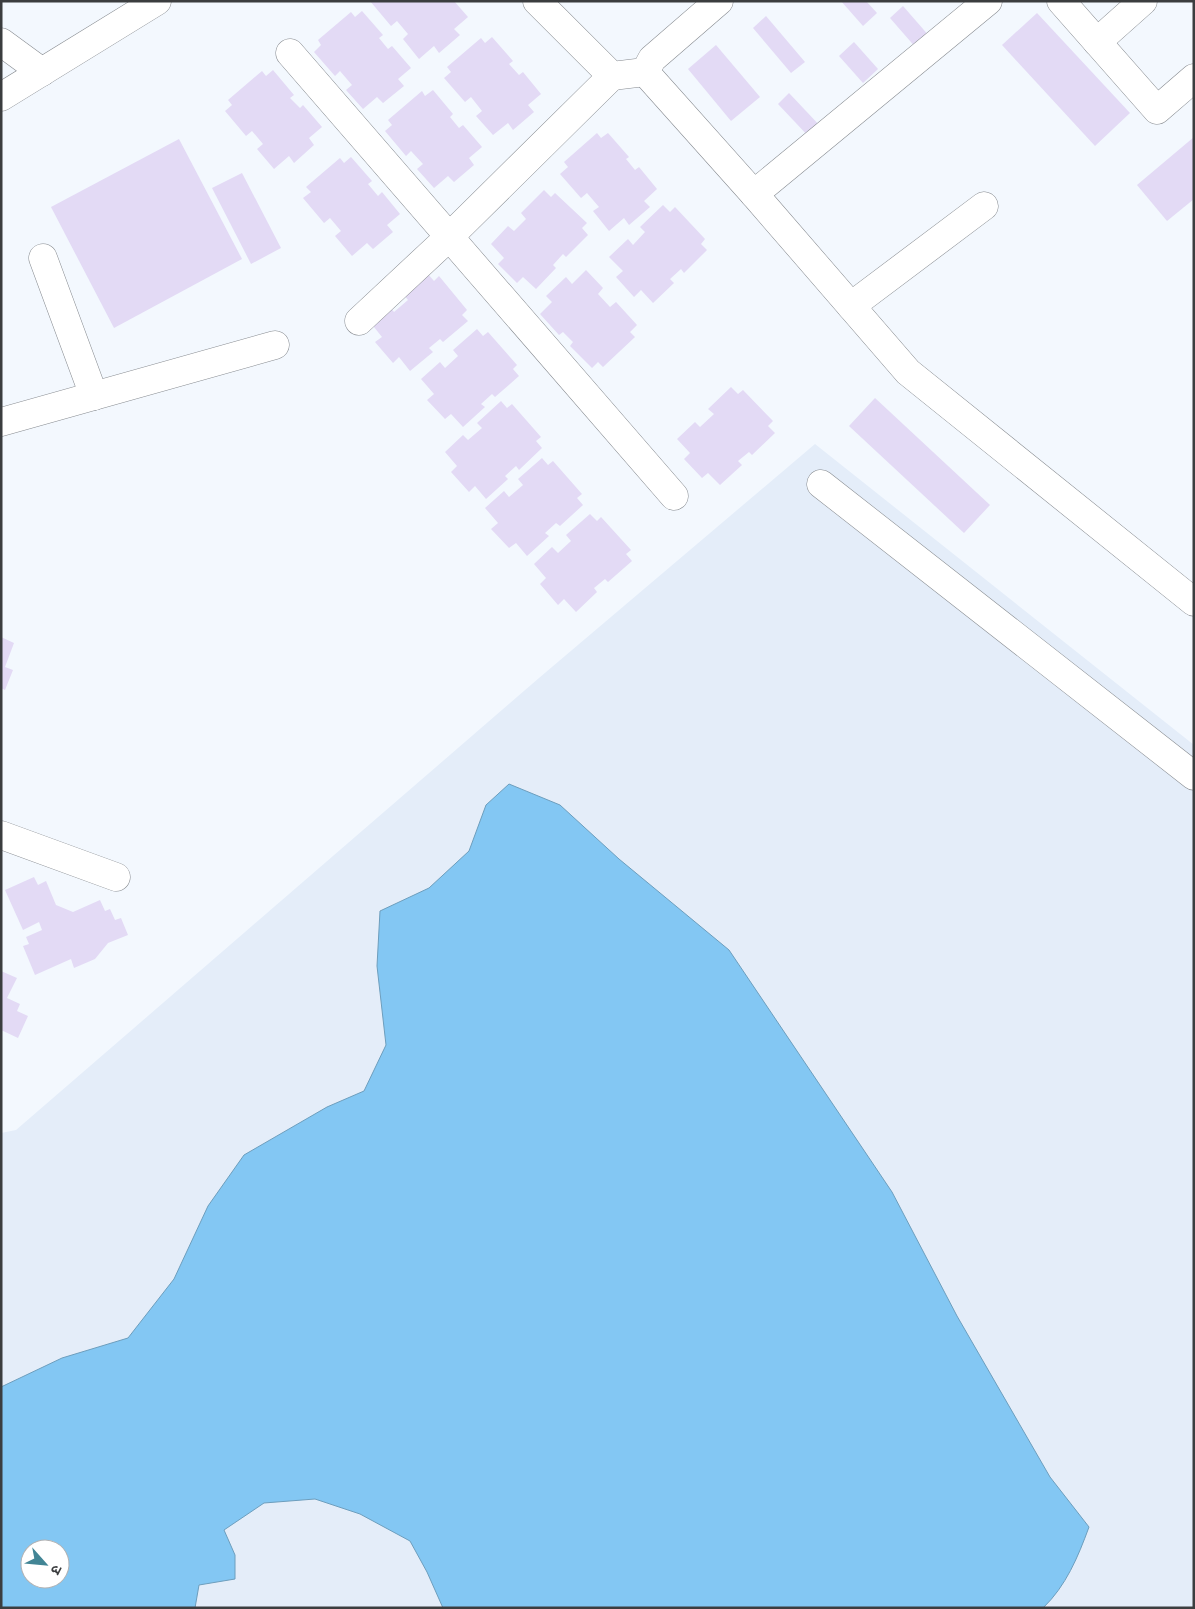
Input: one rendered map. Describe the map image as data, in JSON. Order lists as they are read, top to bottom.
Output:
{
  "north": "bottom right"
}
